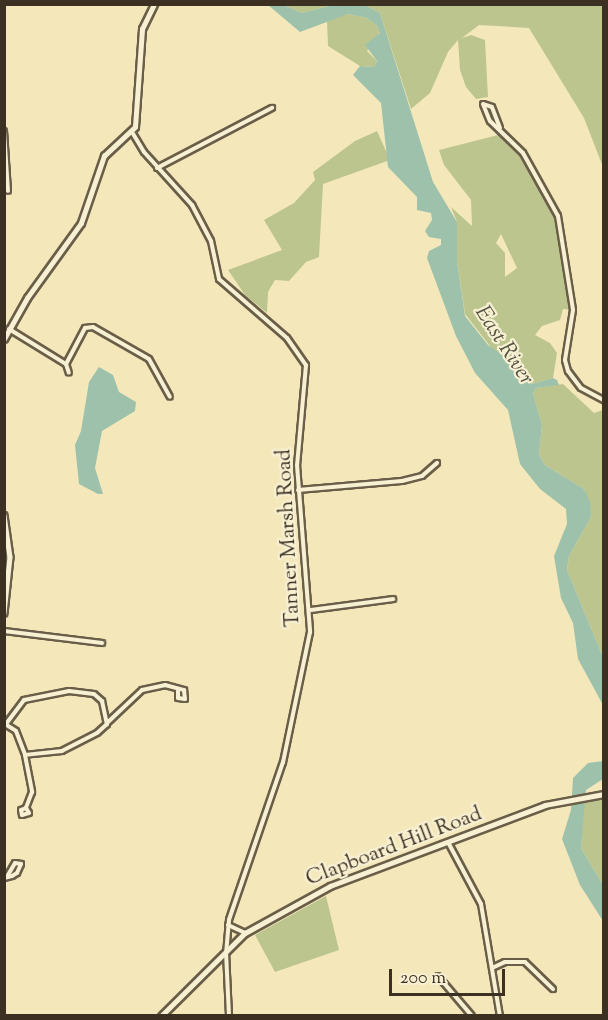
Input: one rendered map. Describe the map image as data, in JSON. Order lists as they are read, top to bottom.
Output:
{
  "streets": {
    "street": ["Tanner Marsh Road", "Clapboard Hill Road"]
  },
  "crossings": [
    ["Tanner Marsh Road", "Clapboard Hill Road"]
  ],
  "water": ["East River"],
  "scale_bar": "200 m"
}
